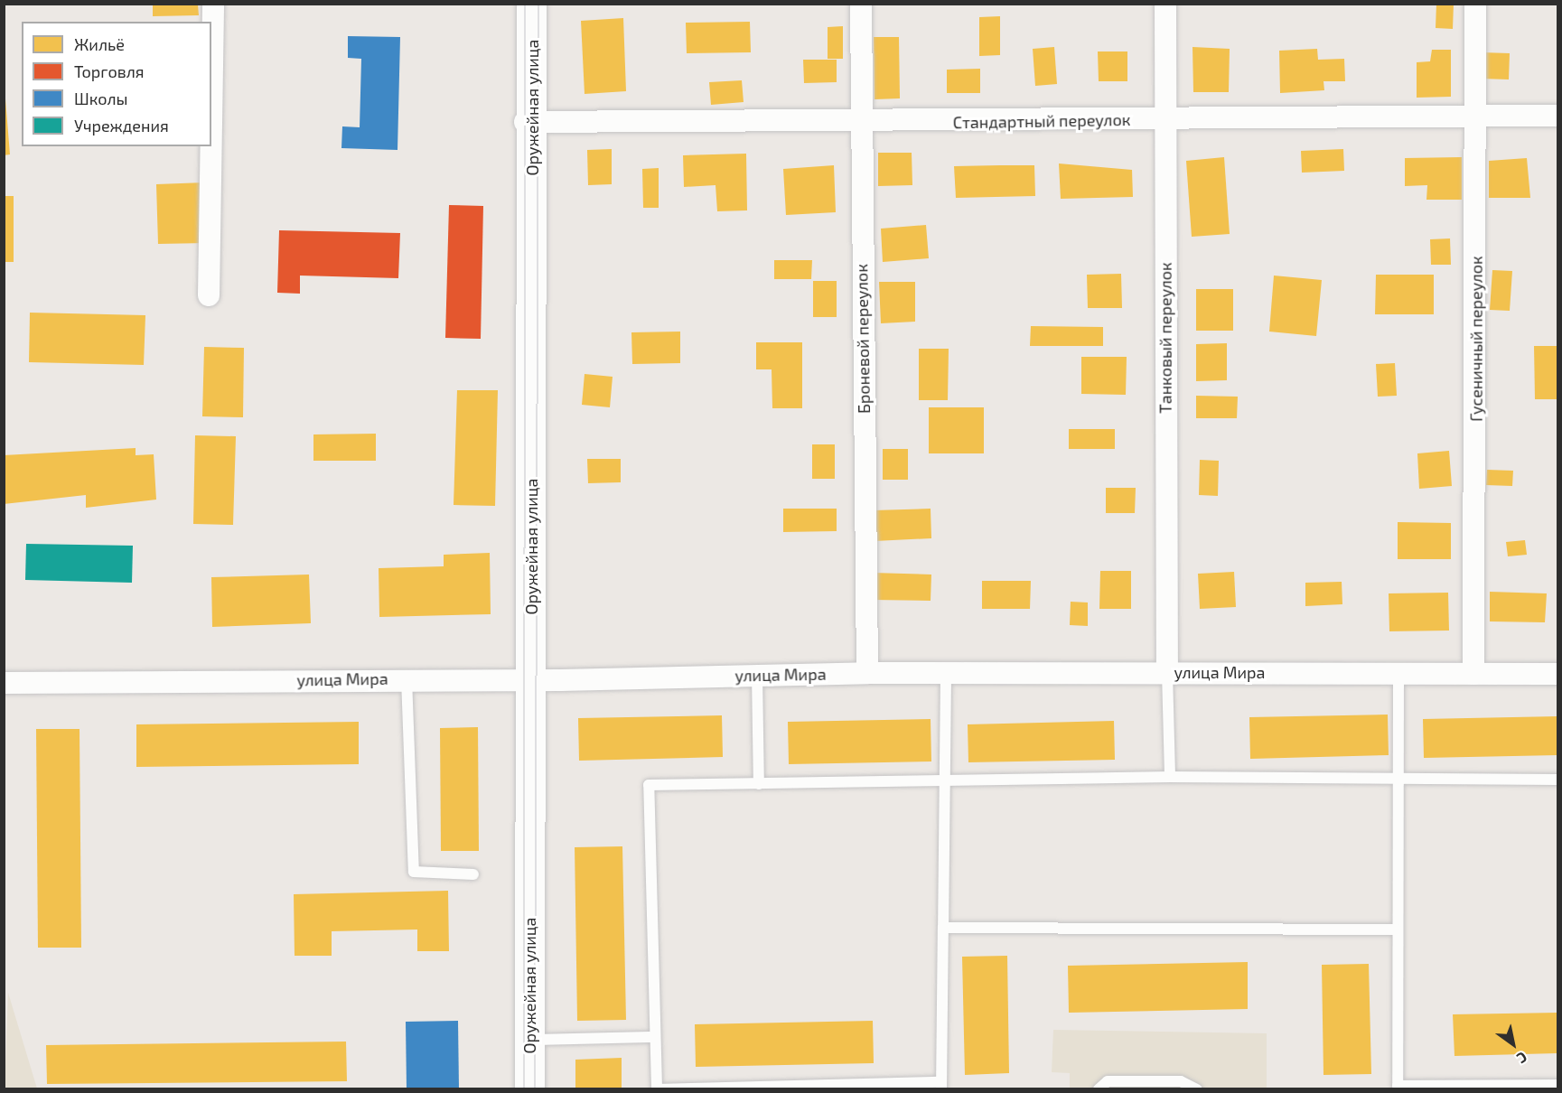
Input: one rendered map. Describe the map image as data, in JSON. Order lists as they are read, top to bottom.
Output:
{
  "streets": {
    "street": [
      "Оружейная улица",
      "Стандартный переулок",
      "Танковый переулок",
      "Броневой переулок",
      "Гусеничный переулок",
      "улица Мира"
    ]
  },
  "crossings": [
    ["Оружейная улица", "Стандартный переулок"],
    ["Оружейная улица", "улица Мира"],
    ["Стандартный переулок", "Танковый переулок"],
    ["Стандартный переулок", "Броневой переулок"],
    ["Стандартный переулок", "Гусеничный переулок"],
    ["Танковый переулок", "улица Мира"],
    ["Броневой переулок", "улица Мира"],
    ["Гусеничный переулок", "улица Мира"]
  ],
  "legend": [
    "Жильё",
    "Торговля",
    "Школы",
    "Учреждения"
  ],
  "north": "bottom right"
}
